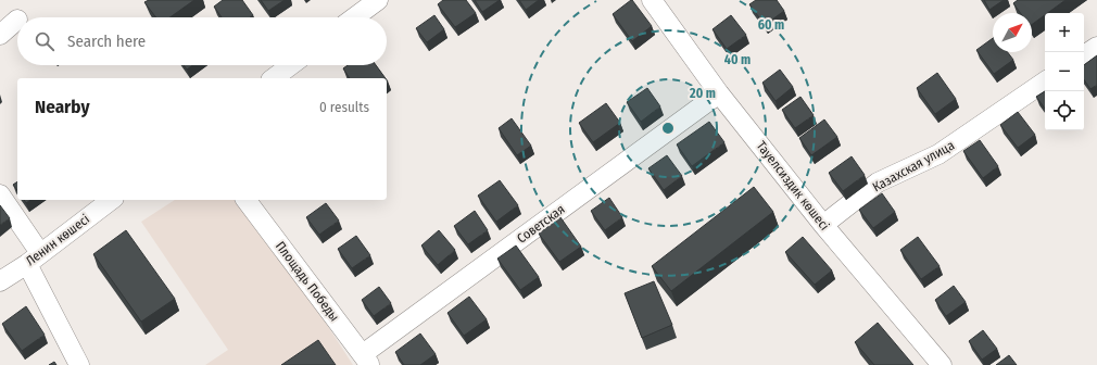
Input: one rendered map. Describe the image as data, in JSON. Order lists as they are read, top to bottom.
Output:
{
  "streets": {
    "street": [
      "Казахская улица",
      "Тауелсиздик көшесі",
      "Советская",
      "Ленин көшесі",
      "Площадь Победы"
    ]
  },
  "crossings": [
    ["Казахская улица", "Тауелсиздик көшесі"],
    ["Тауелсиздик көшесі", "Советская"],
    ["Советская", "Площадь Победы"]
  ],
  "north": "top right",
  "page": {
    "map_buttons": ["+", "−"],
    "search": "Search here",
    "heading": ["Nearby", "0 results"]
  },
  "rings": ["60 m", "40 m", "20 m"]
}
